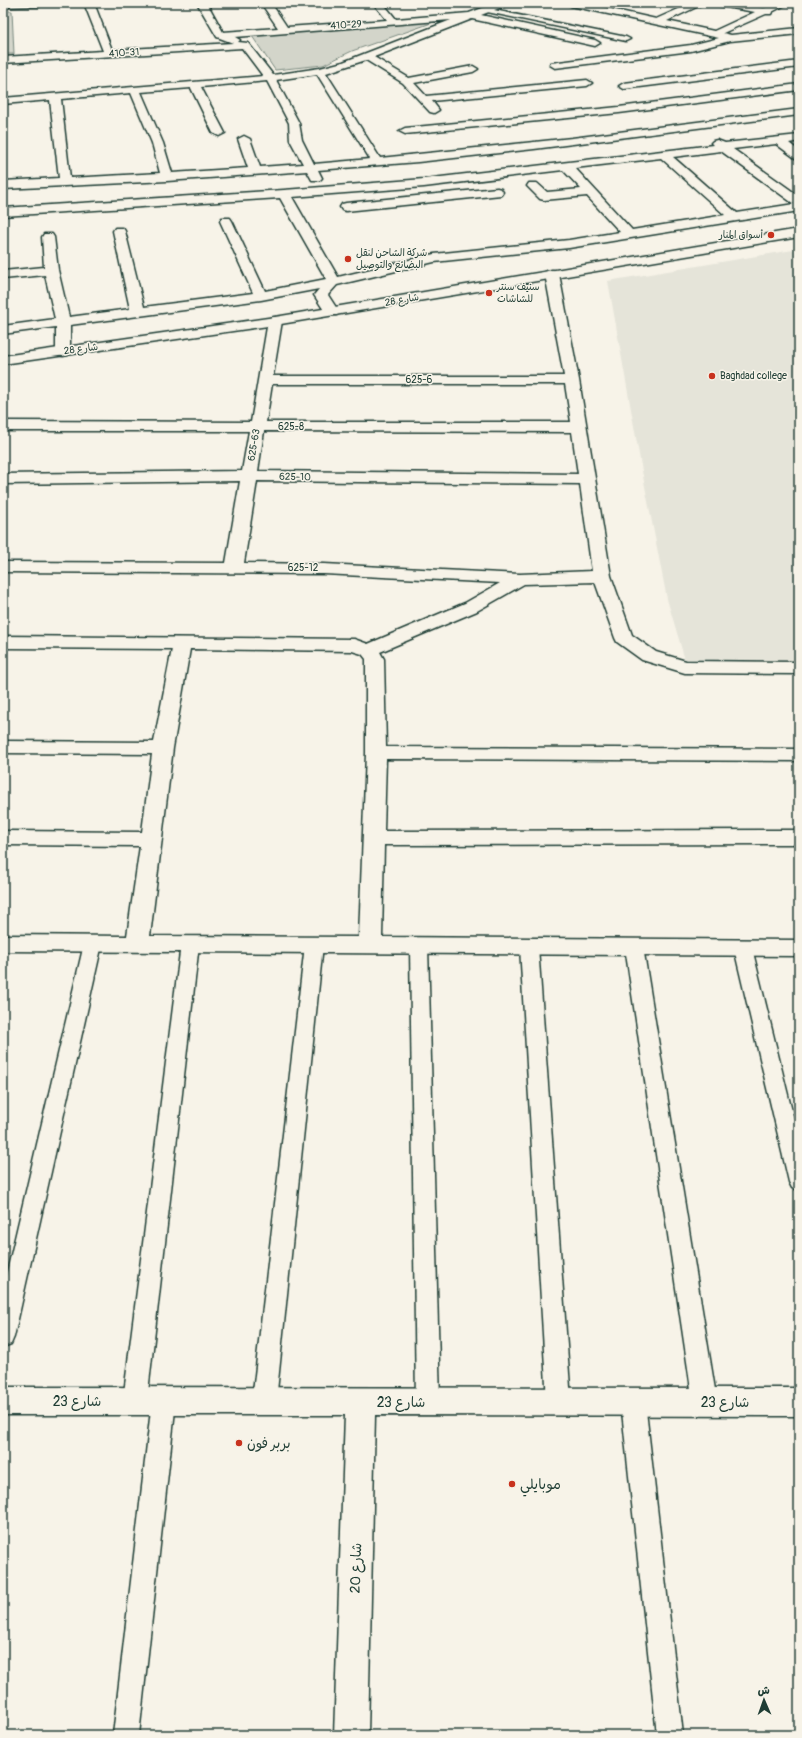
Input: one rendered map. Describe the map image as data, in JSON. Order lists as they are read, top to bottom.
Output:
{
  "streets": {
    "street": [
      "410-29",
      "410-31",
      "شارع 28",
      "625-6",
      "625-8",
      "625-63",
      "625-10",
      "625-12",
      "شارع 23",
      "شارع 20"
    ]
  },
  "crossings": [
    ["شارع 28", "625-63"],
    ["625-6", "625-63"],
    ["625-8", "625-63"],
    ["625-63", "625-10"],
    ["625-63", "625-12"],
    ["شارع 23", "شارع 20"]
  ],
  "places": [
    "أسواق المنار",
    "شركة الشاحن لنقل البضائع والتوصيل",
    "سنيف سنتر للشاشات",
    "Baghdad college",
    "بربر فون",
    "موبايلي"
  ],
  "north": "top"
}
